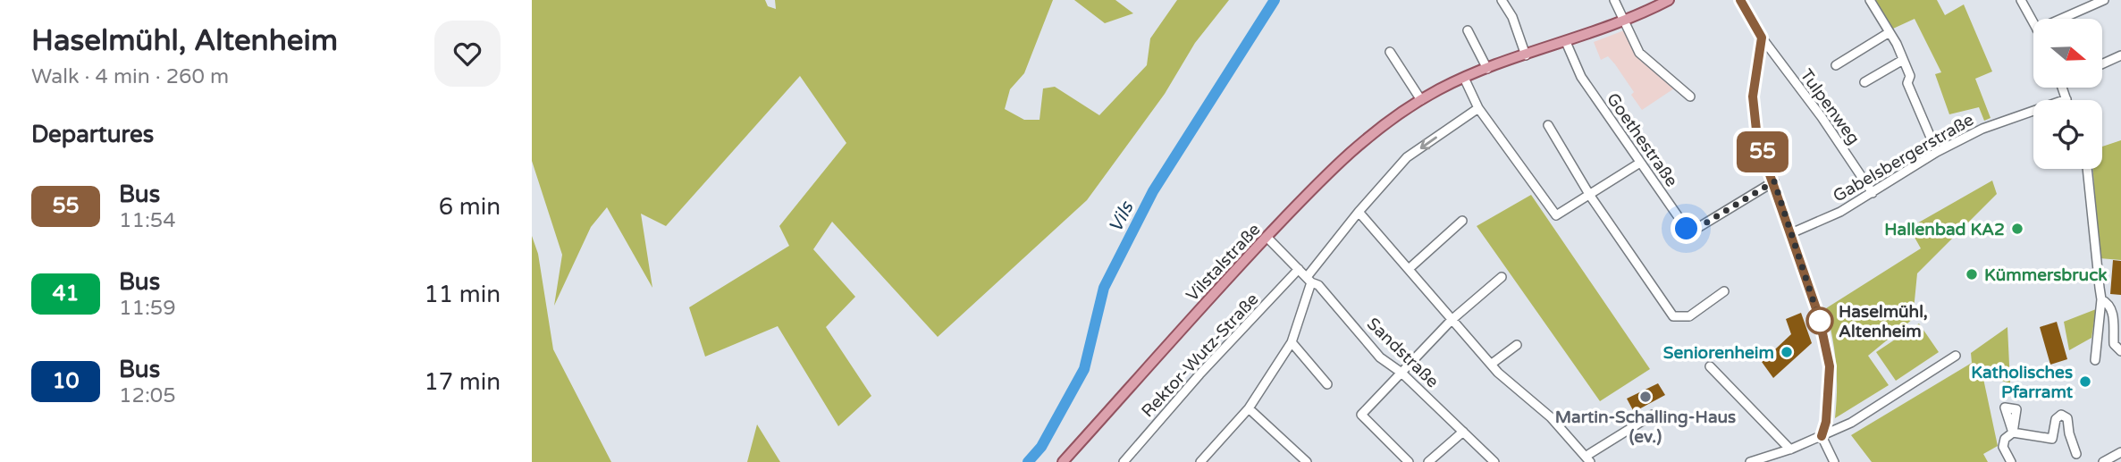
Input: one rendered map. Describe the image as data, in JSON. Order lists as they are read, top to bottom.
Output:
{
  "streets": {
    "main road": ["Vilstalstraße"],
    "street": [
      "Tulpenweg",
      "Goethestraße",
      "Gabelsbergerstraße",
      "Sandstraße",
      "Rektor-Wutz-Straße"
    ]
  },
  "crossings": [
    ["Tulpenweg", "Gabelsbergerstraße"],
    ["Goethestraße", "Vilstalstraße"],
    ["Vilstalstraße", "Sandstraße"],
    ["Sandstraße", "Rektor-Wutz-Straße"]
  ],
  "water": ["Vils"],
  "places": [
    "Hallenbad KA2",
    "Kümmersbruck",
    "Haselmühl, Altenheim",
    "Seniorenheim",
    "Katholisches Pfarramt",
    "Martin-Schalling-Haus (ev.)"
  ],
  "lines": ["bus line 55"],
  "north": "right",
  "page": {
    "heading": [
      ["Haselmühl, Altenheim", "Walk · 4 min · 260 m"],
      "Departures"
    ],
    "on_map": "55",
    "list": [
      {
        "mark": "55",
        "name": "Bus",
        "note": "11:54",
        "value": "6 min"
      },
      {
        "mark": "41",
        "name": "Bus",
        "note": "11:59",
        "value": "11 min"
      },
      {
        "mark": "10",
        "name": "Bus",
        "note": "12:05",
        "value": "17 min"
      }
    ]
  }
}
